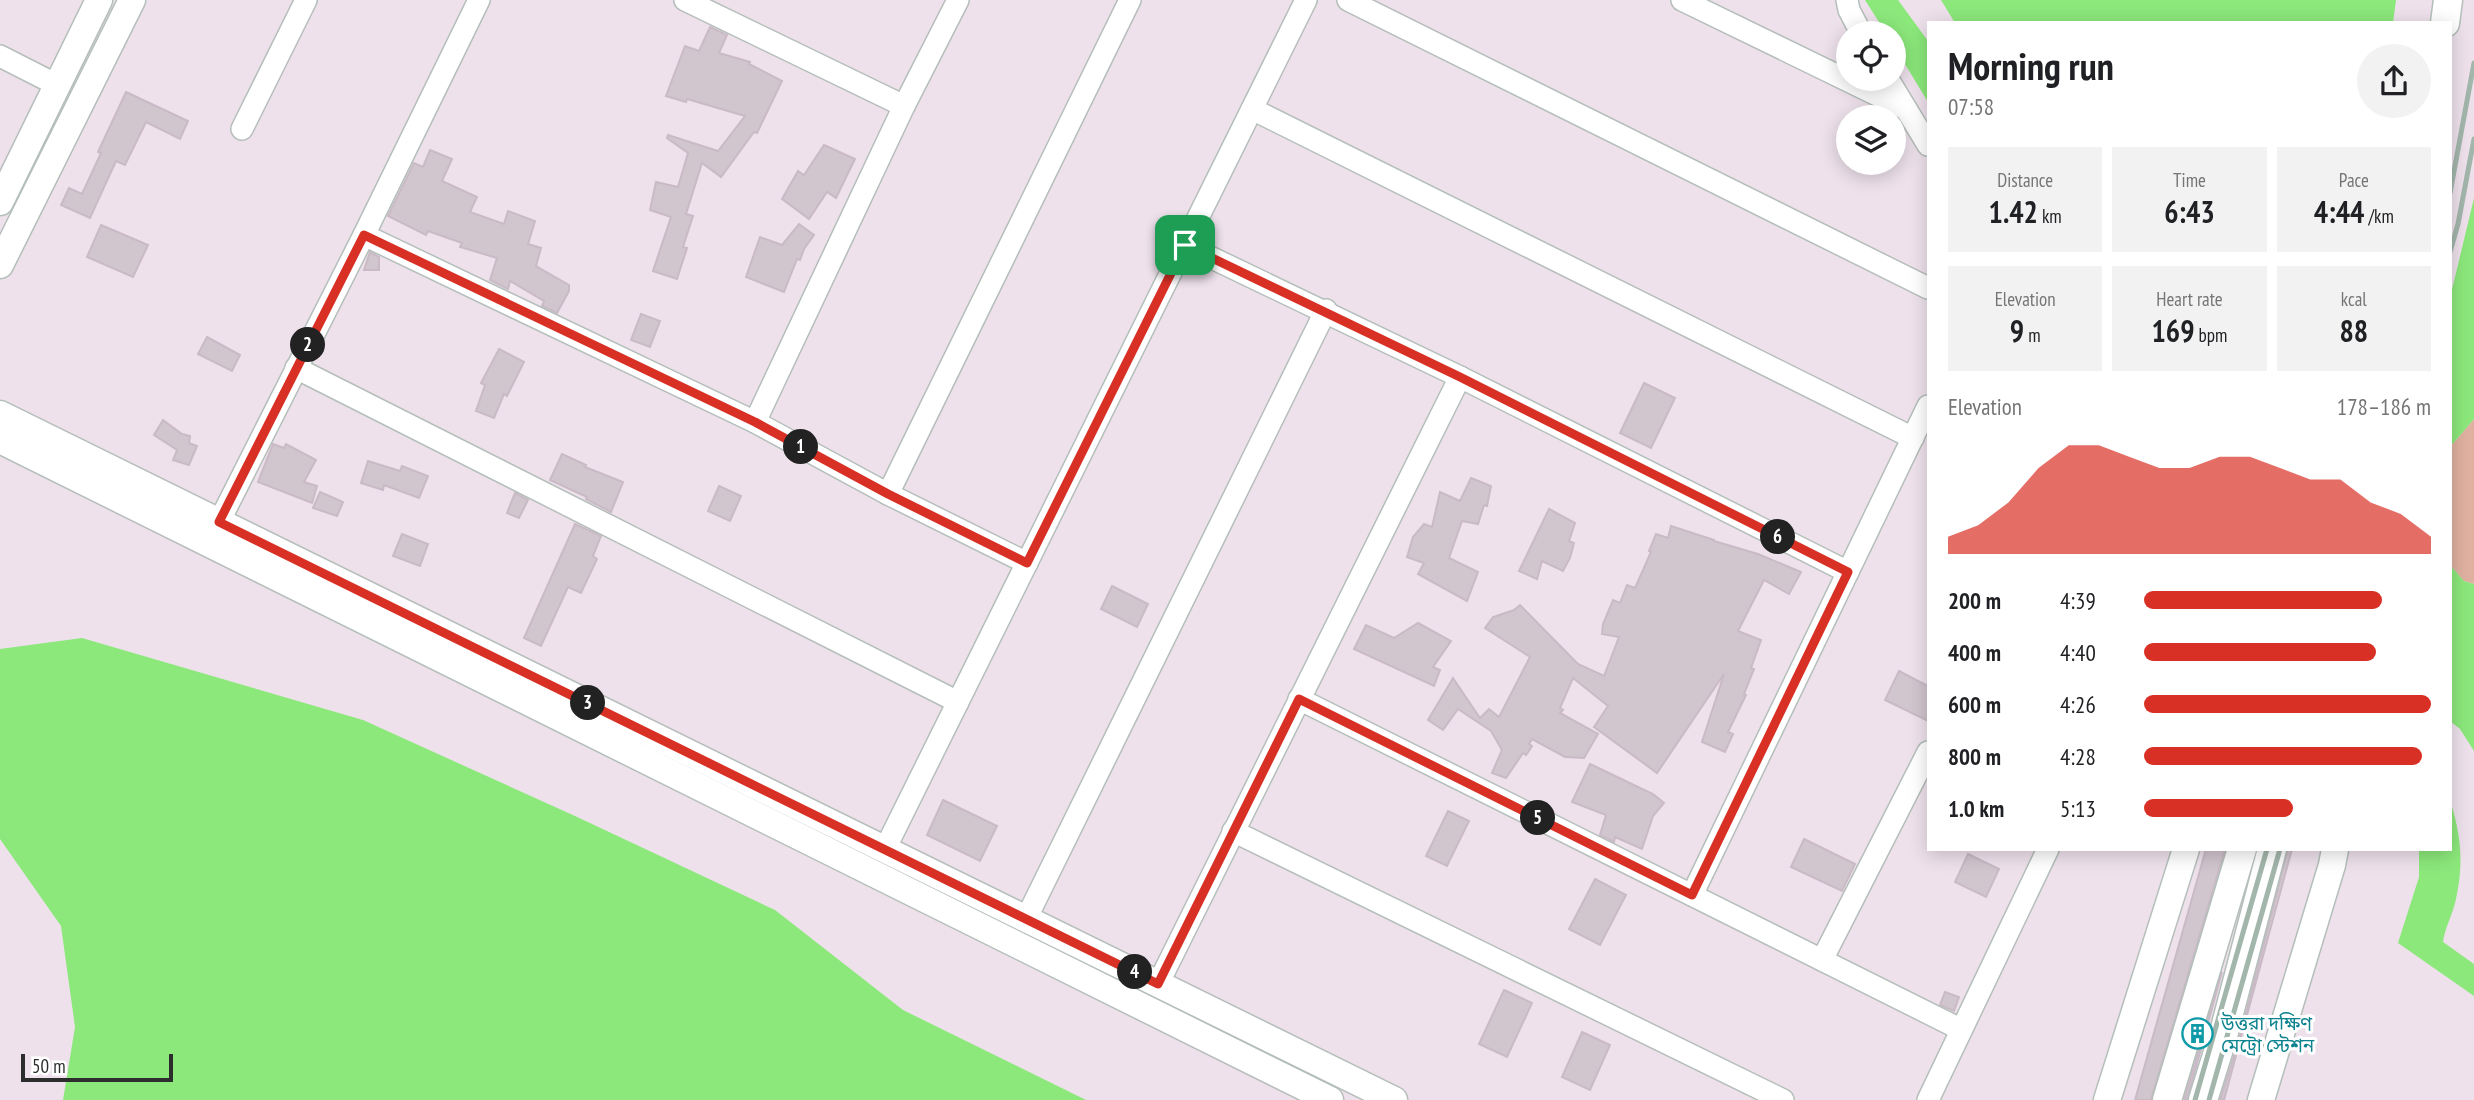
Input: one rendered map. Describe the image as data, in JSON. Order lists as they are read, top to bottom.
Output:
{
  "places": {
    "building": ["উত্তরা দক্ষিণ মেট্রো স্টেশন"]
  },
  "scale_bar": "50 m",
  "page": {
    "heading": ["Morning run", "07:58"],
    "stats": [
      ["Distance", "1.42 km"],
      ["Time", "6:43"],
      ["Pace", "4:44 /km"],
      ["Elevation", "9 m"],
      ["Heart rate", "169 bpm"],
      ["kcal", "88"]
    ],
    "pins": [
      "2",
      "1",
      "6",
      "3",
      "5",
      "4"
    ],
    "chart": ["Elevation", "178–186 m"],
    "list": [
      {
        "name": "200 m",
        "note": "4:39"
      },
      {
        "name": "400 m",
        "note": "4:40"
      },
      {
        "name": "600 m",
        "note": "4:26"
      },
      {
        "name": "800 m",
        "note": "4:28"
      },
      {
        "name": "1.0 km",
        "note": "5:13"
      }
    ],
    "scale": "50 m"
  }
}
